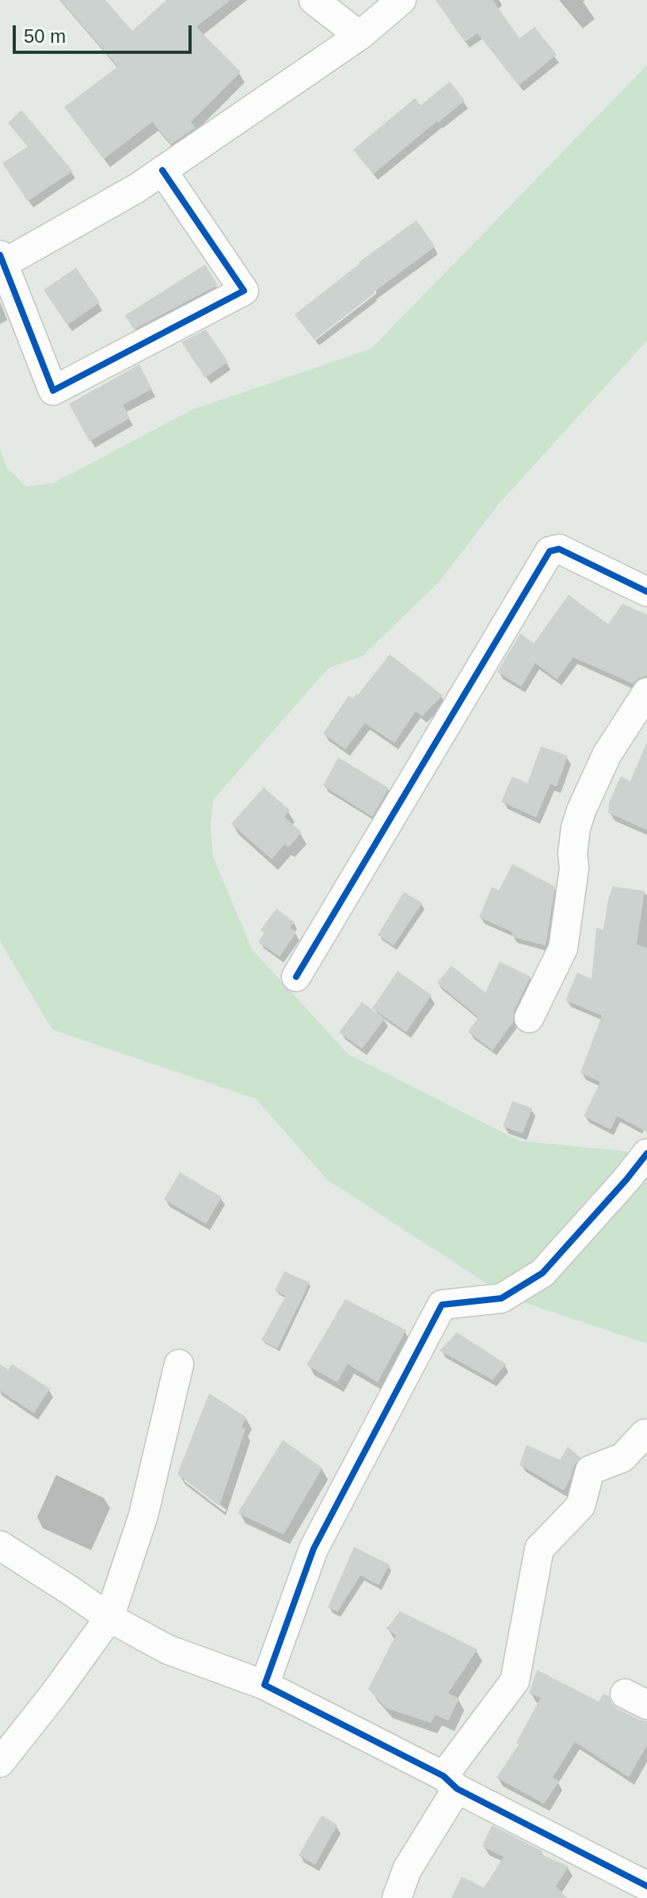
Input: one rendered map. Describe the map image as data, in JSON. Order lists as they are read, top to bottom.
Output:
{
  "scale_bar": "50 m"
}
